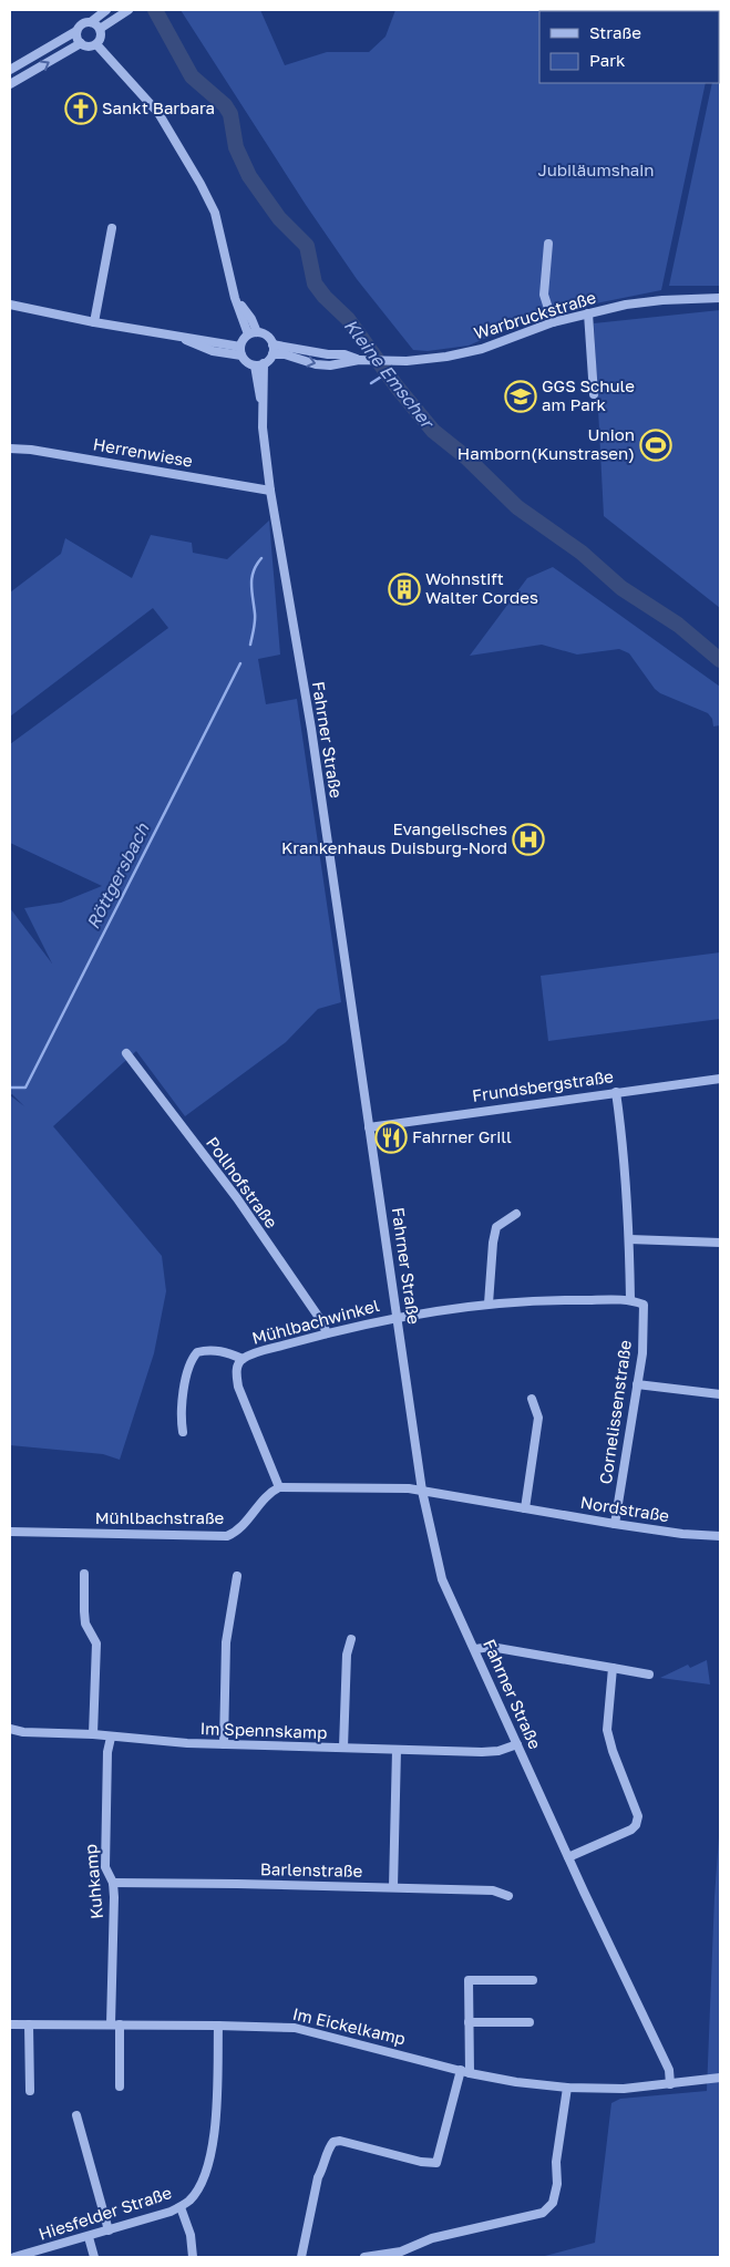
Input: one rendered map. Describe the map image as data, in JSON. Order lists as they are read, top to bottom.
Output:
{
  "streets": {
    "street": [
      "Warbruckstraße",
      "Herrenwiese",
      "Fahrner Straße",
      "Frundsbergstraße",
      "Pollhofstraße",
      "Mühlbachwinkel",
      "Cornelissenstraße",
      "Nordstraße",
      "Mühlbachstraße",
      "Im Spennskamp",
      "Barlenstraße",
      "Kuhkamp",
      "Im Eickelkamp",
      "Hiesfelder Straße"
    ]
  },
  "crossings": [
    ["Warbruckstraße", "Fahrner Straße"],
    ["Herrenwiese", "Fahrner Straße"],
    ["Fahrner Straße", "Frundsbergstraße"],
    ["Fahrner Straße", "Mühlbachwinkel"],
    ["Fahrner Straße", "Nordstraße"],
    ["Fahrner Straße", "Im Spennskamp"],
    ["Fahrner Straße", "Im Eickelkamp"],
    ["Pollhofstraße", "Mühlbachwinkel"],
    ["Mühlbachwinkel", "Cornelissenstraße"],
    ["Mühlbachwinkel", "Mühlbachstraße"],
    ["Cornelissenstraße", "Nordstraße"],
    ["Im Spennskamp", "Kuhkamp"],
    ["Barlenstraße", "Kuhkamp"],
    ["Kuhkamp", "Im Eickelkamp"],
    ["Im Eickelkamp", "Hiesfelder Straße"]
  ],
  "water": ["Kleine Emscher", "Röttgersbach"],
  "parks": ["Jubiläumshain"],
  "places": {
    "church": ["Sankt Barbara"],
    "school or university": ["GGS Schule am Park"],
    "sports": ["Union Hamborn(Kunstrasen)"],
    "building": ["Wohnstift Walter Cordes"],
    "hospital": ["Evangelisches Krankenhaus Duisburg-Nord"],
    "restaurant": ["Fahrner Grill"]
  },
  "legend": ["Straße", "Park"]
}
